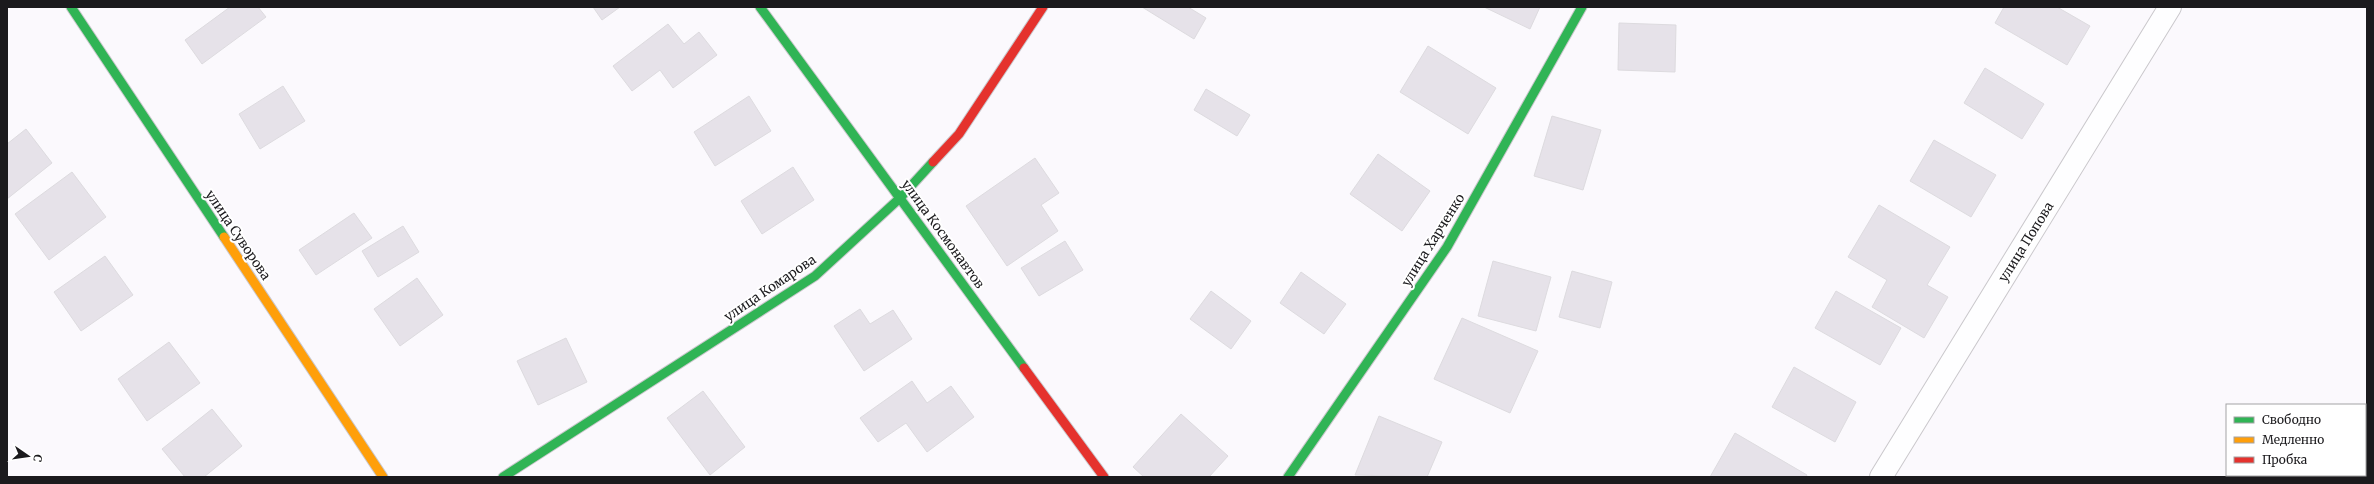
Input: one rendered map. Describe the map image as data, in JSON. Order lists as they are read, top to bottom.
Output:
{
  "streets": {
    "street": [
      "улица Космонавтов",
      "улица Суворова",
      "улица Харченко",
      "улица Попова",
      "улица Комарова"
    ]
  },
  "crossings": [
    ["улица Космонавтов", "улица Комарова"]
  ],
  "legend": ["Свободно", "Медленно", "Пробка"],
  "north": "right"
}
